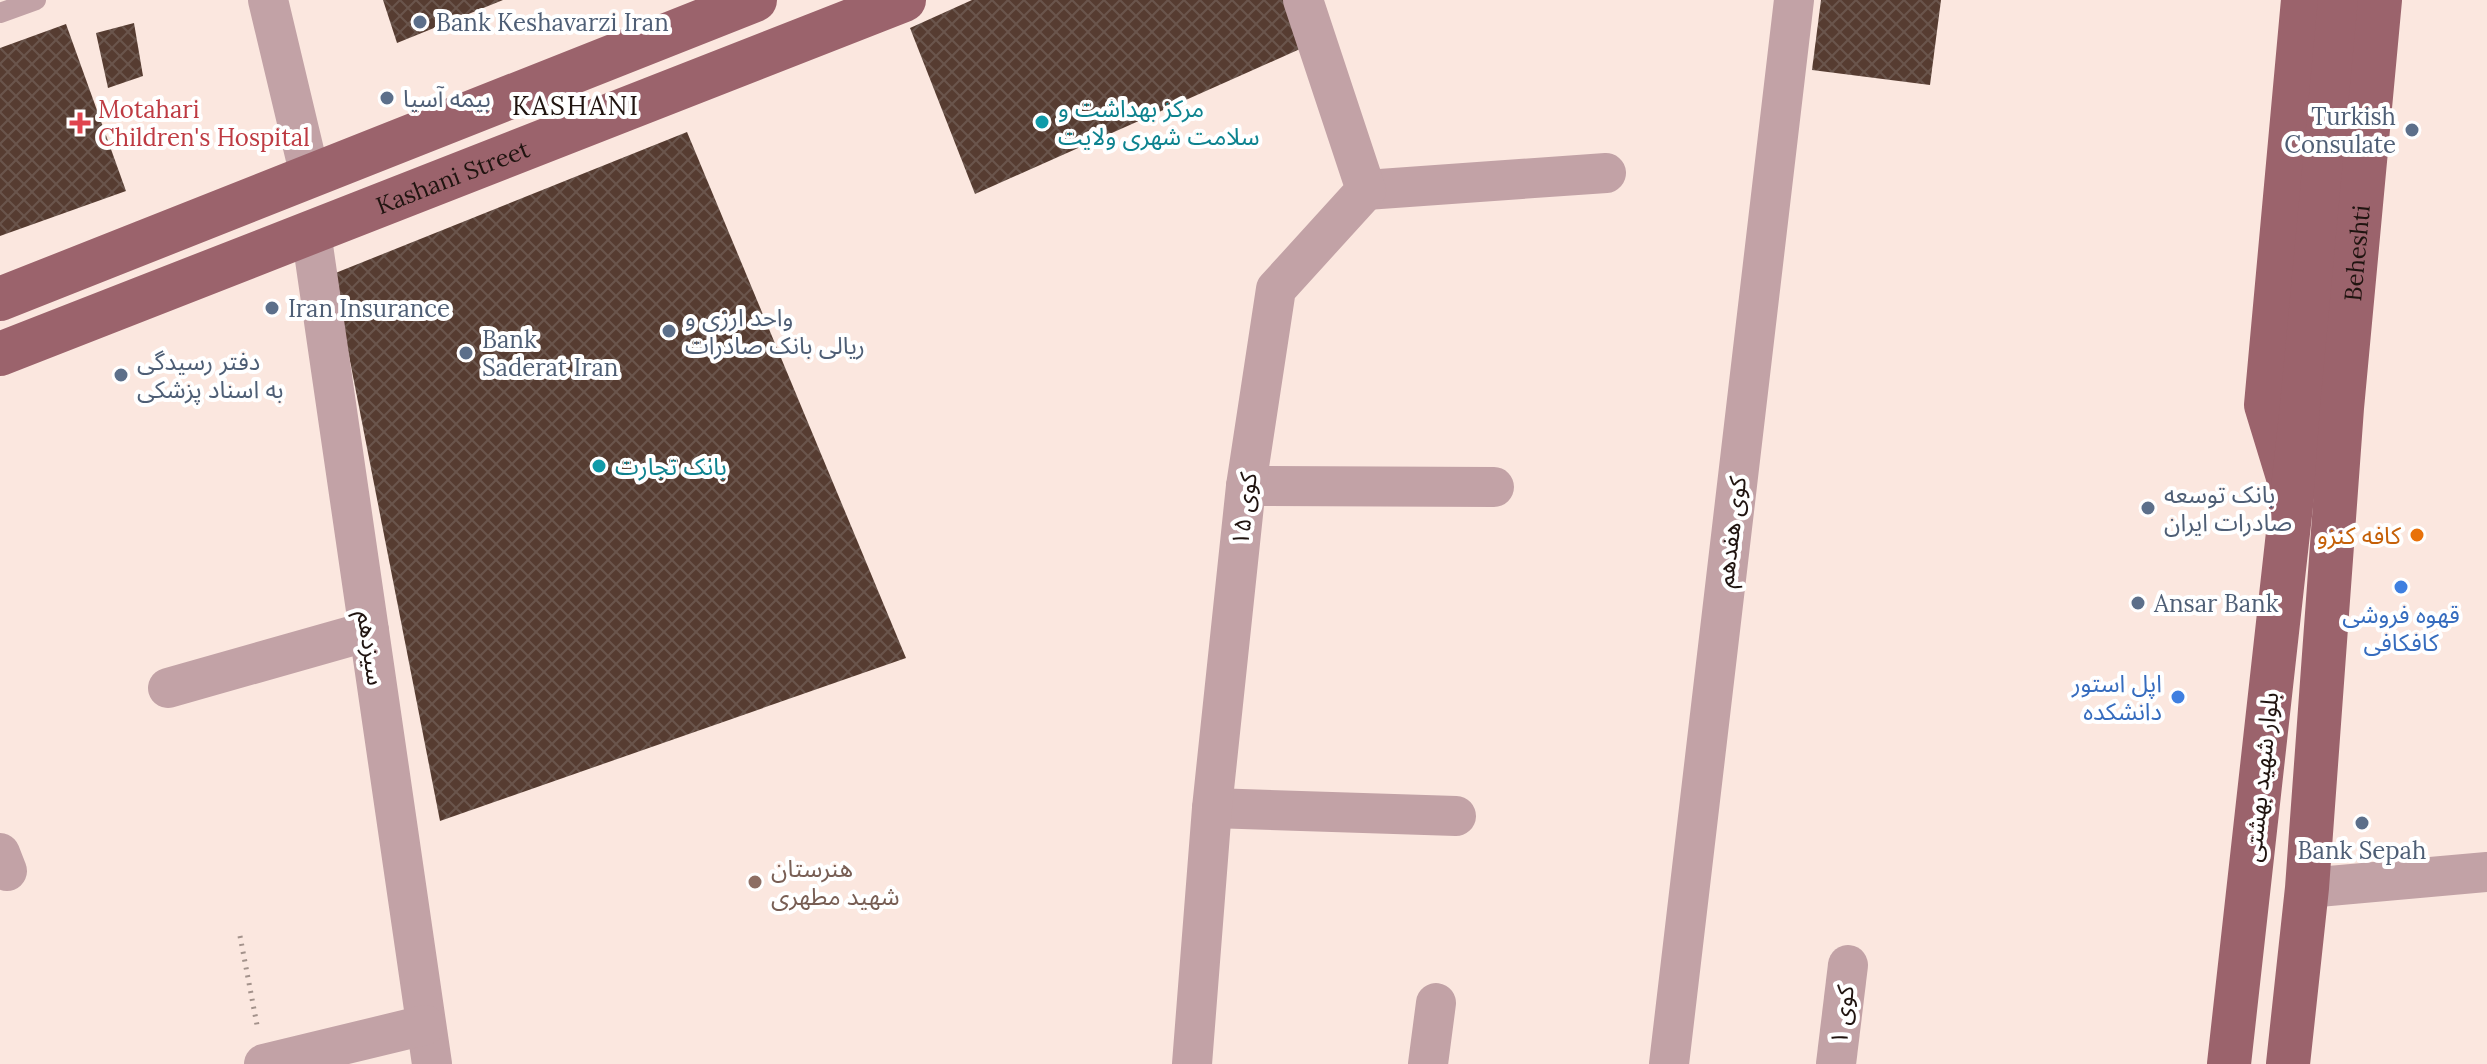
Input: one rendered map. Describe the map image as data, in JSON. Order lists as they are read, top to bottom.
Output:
{
  "streets": {
    "main road": ["Kashani Street", "Beheshti", "بلوار شهید بهشتی"],
    "street": [
      "کوی ۱۵",
      "کوی هفدهم",
      "سیزدهم",
      "کوی ۱"
    ]
  },
  "crossings": [
    ["Kashani Street", "سیزدهم"],
    ["Beheshti", "بلوار شهید بهشتی"]
  ],
  "districts": ["KASHANI"],
  "places": {
    "other": [
      "Bank Keshavarzi Iran",
      "بیمه آسیا",
      "مرکز بهداشت و سلامت شهری ولایت",
      "Turkish Consulate",
      "Iran Insurance",
      "واحد ارزی و ریالی بانک صادرات",
      "Bank Saderat Iran",
      "دفتر رسیدگی به اسناد پزشکی",
      "بانک تجارت",
      "بانک توسعه صادرات ایران",
      "کافه کنزو",
      "قهوه فروشی کافکافی",
      "Ansar Bank",
      "اپل استور دانشکده",
      "Bank Sepah",
      "هنرستان شهید مطهری"
    ],
    "health": ["Motahari Children's Hospital"]
  }
}
